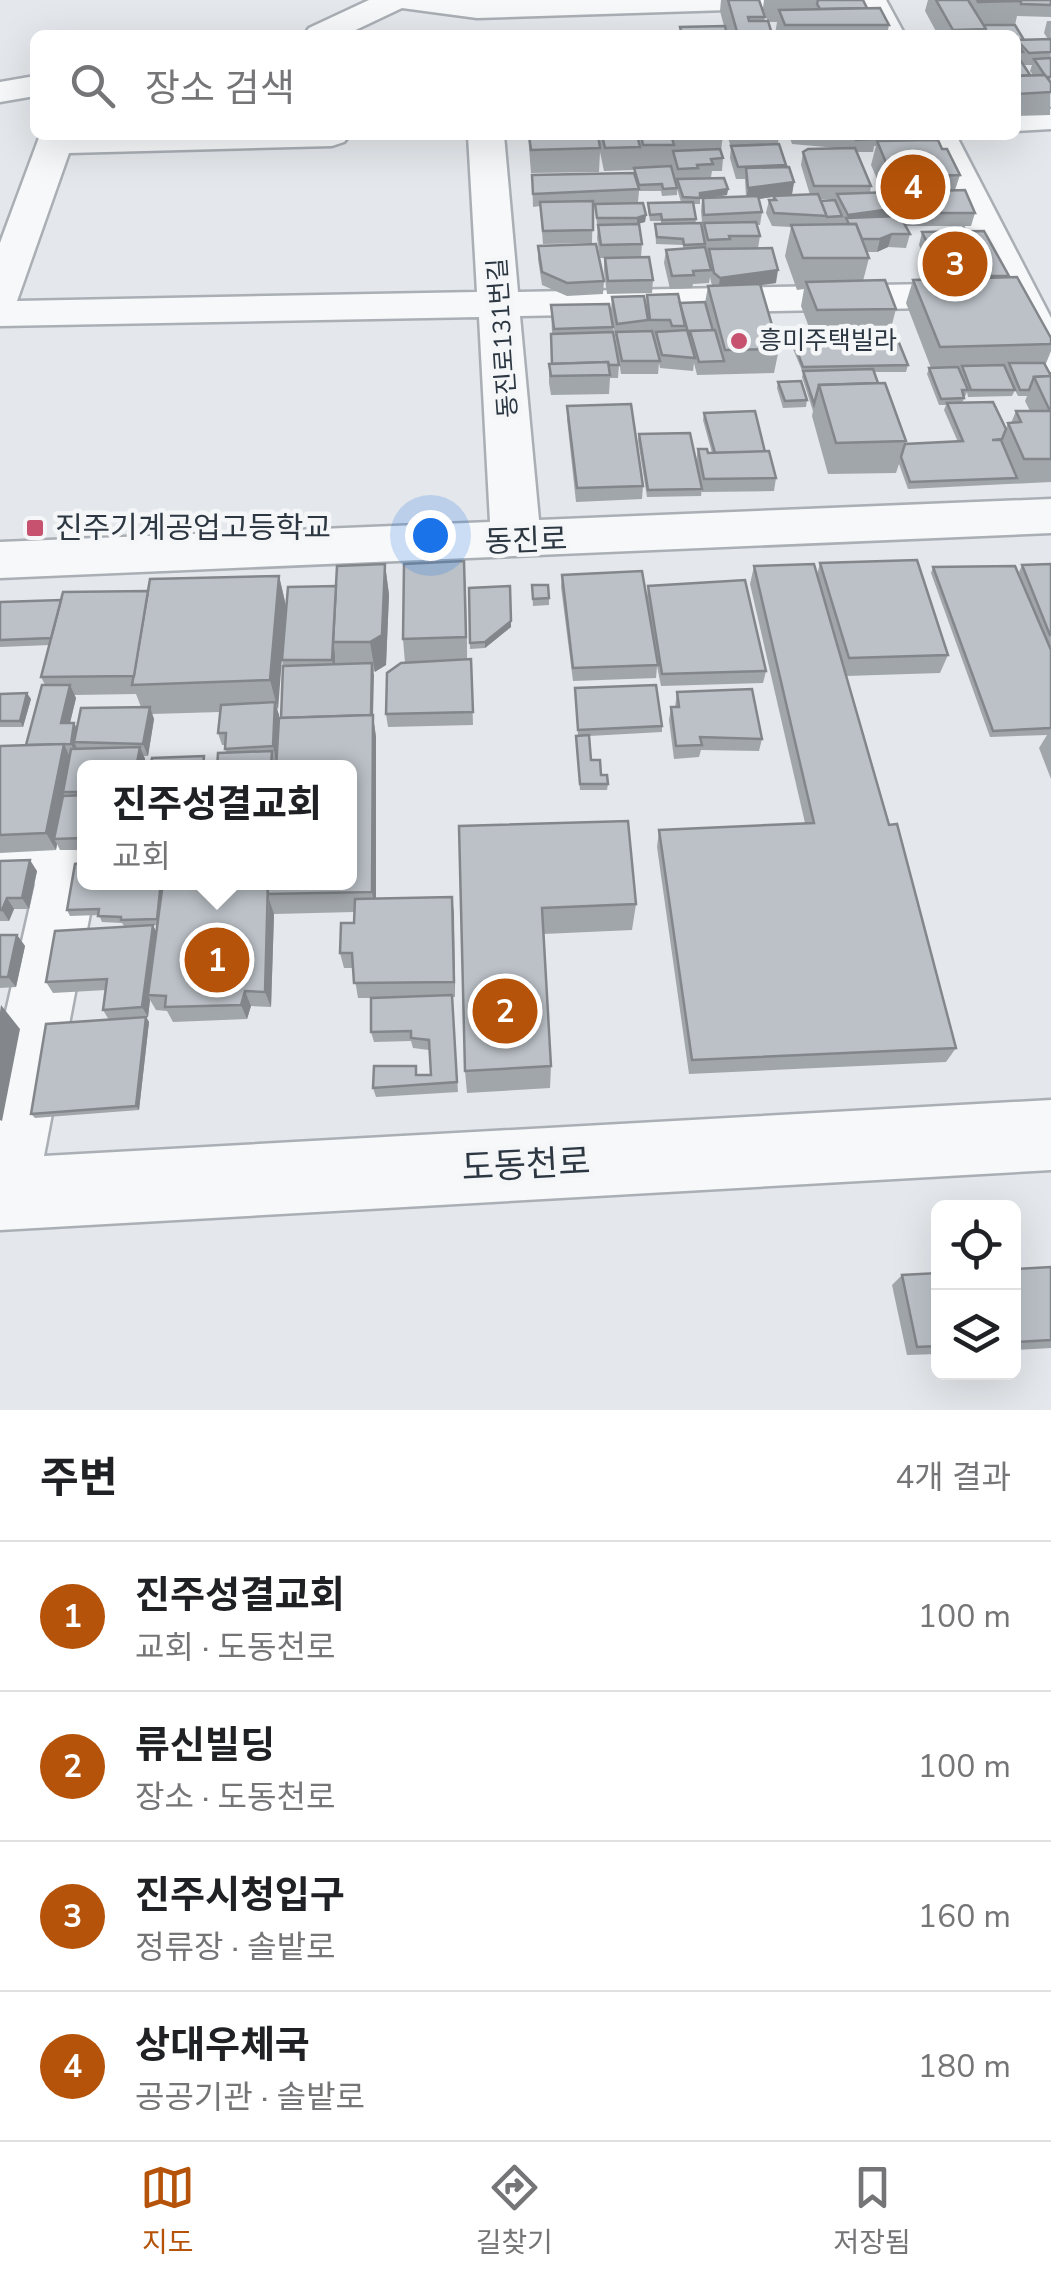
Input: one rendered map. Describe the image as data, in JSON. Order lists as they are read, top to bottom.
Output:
{
  "streets": {
    "street": ["동진로131번길", "동진로", "도동천로"]
  },
  "crossings": [
    ["동진로131번길", "동진로"]
  ],
  "places": {
    "other": ["흥미주택빌라"],
    "transit": ["진주기계공업고등학교"]
  },
  "page": {
    "search": "장소 검색",
    "pins": [
      "4",
      "3",
      "1",
      "2"
    ],
    "popup": ["진주성결교회", "교회"],
    "heading": ["주변", "4개 결과"],
    "list": [
      {
        "mark": "1",
        "name": "진주성결교회",
        "note": "교회 · 도동천로",
        "value": "100 m"
      },
      {
        "mark": "2",
        "name": "류신빌딩",
        "note": "장소 · 도동천로",
        "value": "100 m"
      },
      {
        "mark": "3",
        "name": "진주시청입구",
        "note": "정류장 · 솔밭로",
        "value": "160 m"
      },
      {
        "mark": "4",
        "name": "상대우체국",
        "note": "공공기관 · 솔밭로",
        "value": "180 m"
      }
    ],
    "nav": ["지도", "길찾기", "저장됨"]
  }
}
